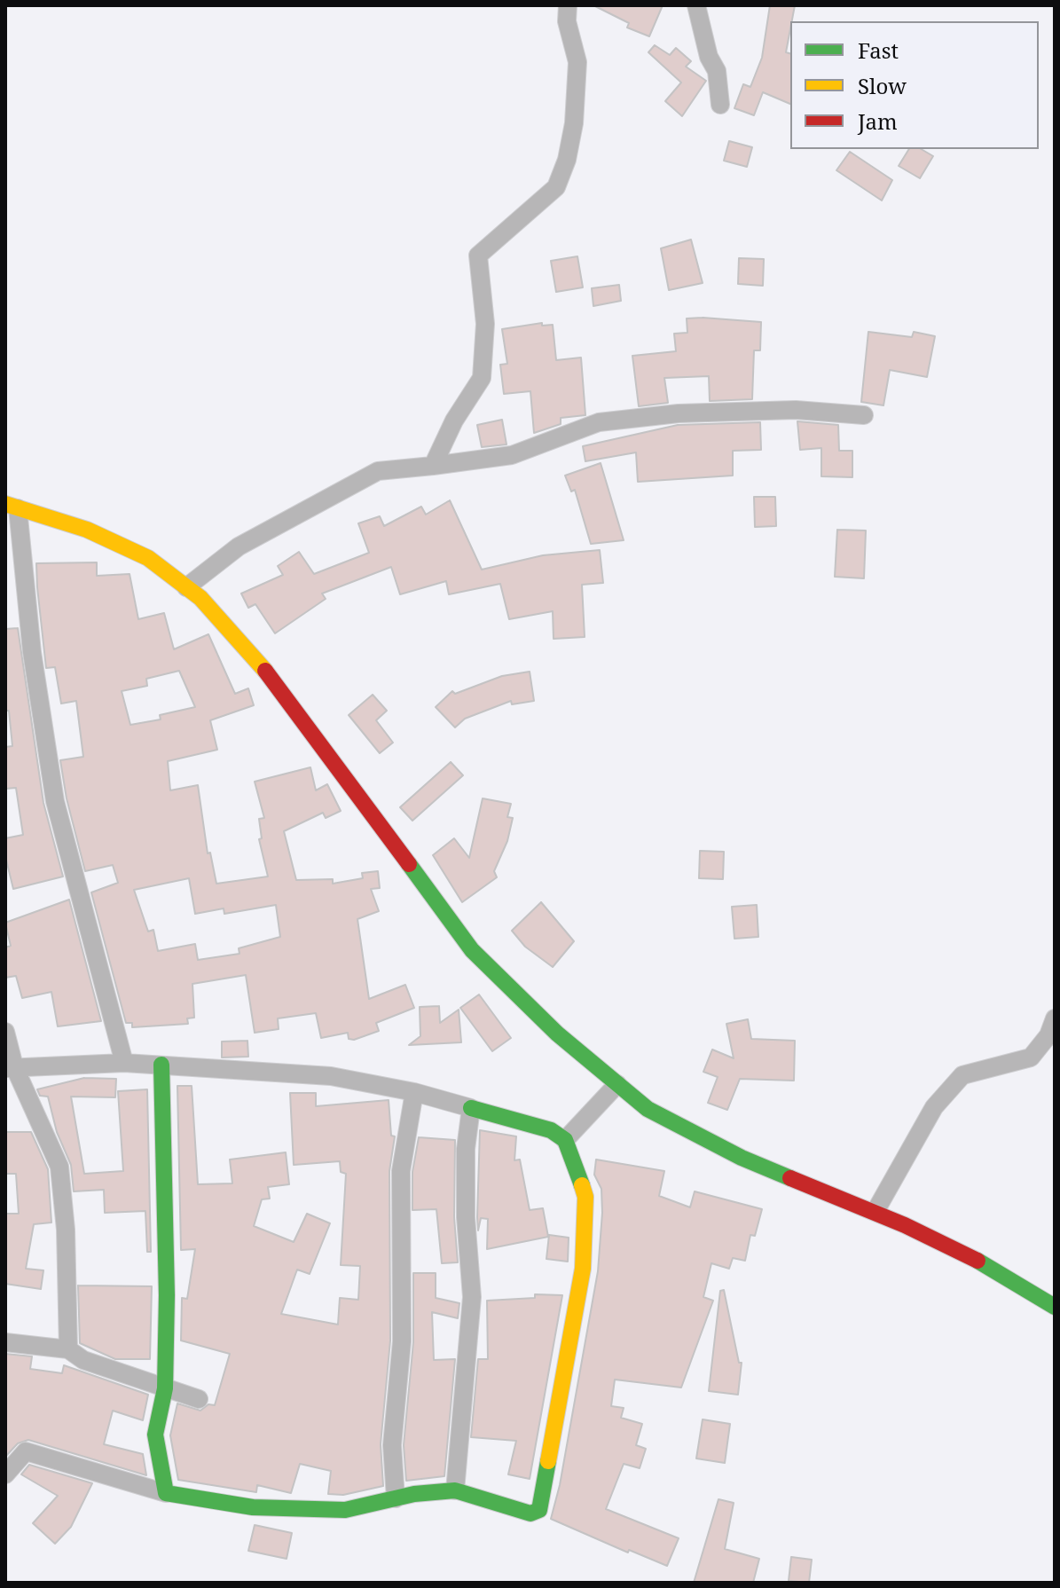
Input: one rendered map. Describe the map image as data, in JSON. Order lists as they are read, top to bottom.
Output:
{
  "legend": ["Fast", "Slow", "Jam"]
}
